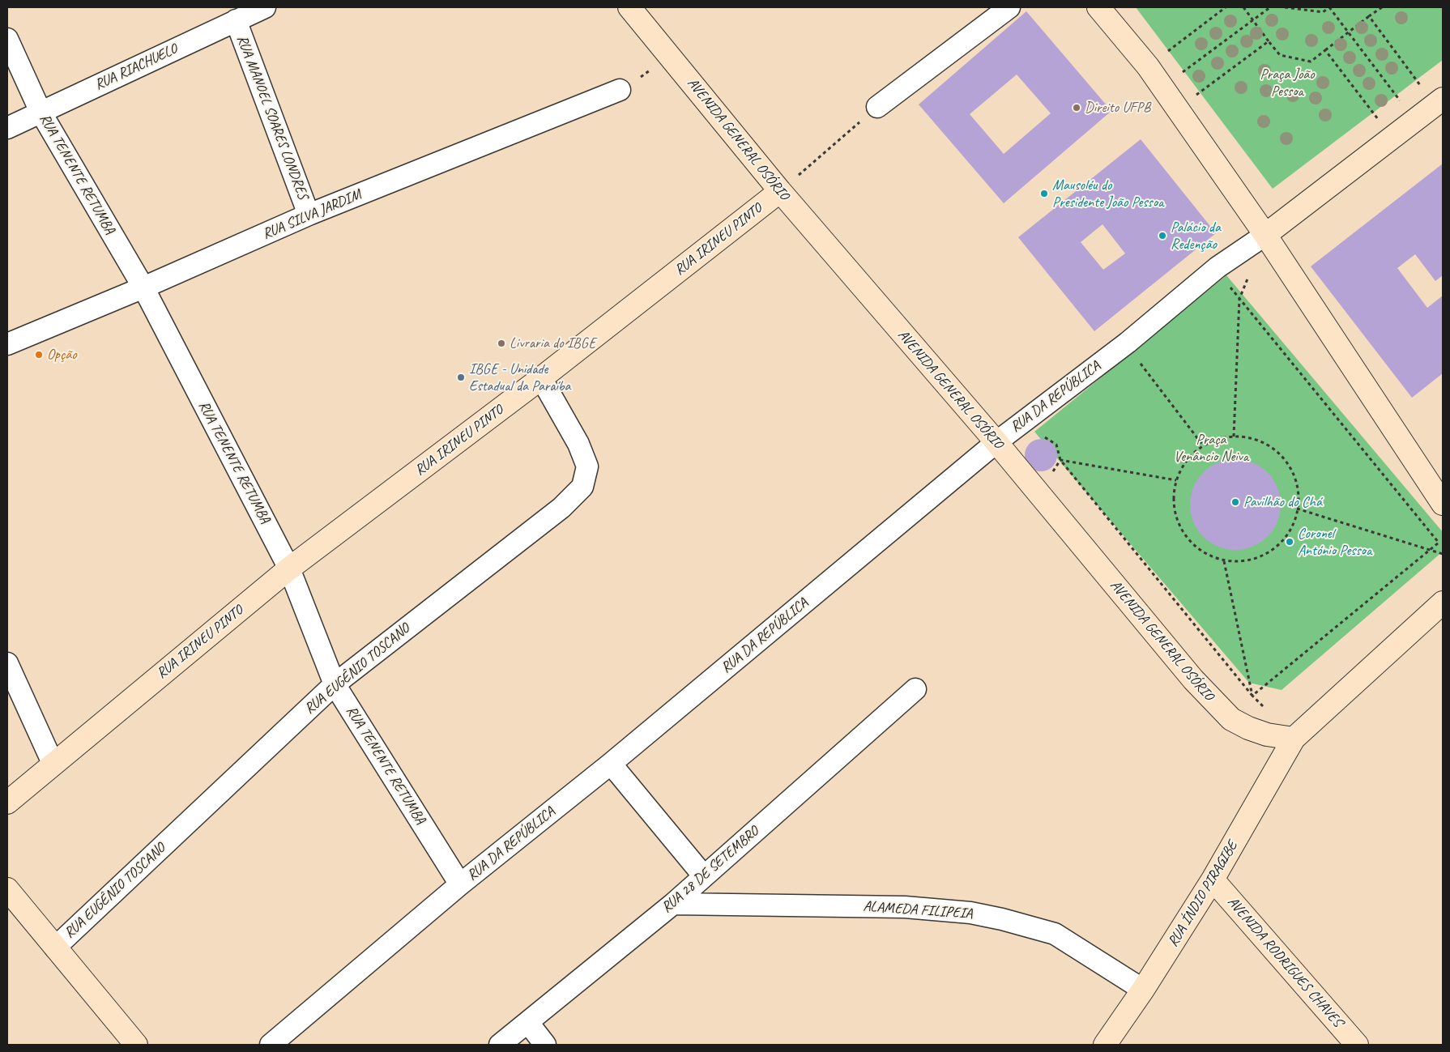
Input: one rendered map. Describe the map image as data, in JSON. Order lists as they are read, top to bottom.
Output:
{
  "streets": {
    "main road": [
      "AVENIDA GENERAL OSÓRIO",
      "RUA IRINEU PINTO",
      "RUA ÍNDIO PIRAGIBE",
      "AVENIDA RODRIGUES CHAVES"
    ],
    "street": [
      "RUA RIACHUELO",
      "RUA MANOEL SOARES LONDRES",
      "RUA TENENTE RETUMBA",
      "RUA SILVA JARDIM",
      "RUA DA REPÚBLICA",
      "RUA EUGÊNIO TOSCANO",
      "RUA 28 DE SETEMBRO",
      "ALAMEDA FILIPEIA"
    ]
  },
  "crossings": [
    ["RUA RIACHUELO", "RUA MANOEL SOARES LONDRES"],
    ["RUA RIACHUELO", "RUA TENENTE RETUMBA"],
    ["RUA MANOEL SOARES LONDRES", "RUA SILVA JARDIM"],
    ["AVENIDA GENERAL OSÓRIO", "RUA IRINEU PINTO"],
    ["AVENIDA GENERAL OSÓRIO", "RUA DA REPÚBLICA"],
    ["AVENIDA GENERAL OSÓRIO", "RUA ÍNDIO PIRAGIBE"],
    ["RUA TENENTE RETUMBA", "RUA SILVA JARDIM"],
    ["RUA TENENTE RETUMBA", "RUA IRINEU PINTO"],
    ["RUA TENENTE RETUMBA", "RUA DA REPÚBLICA"],
    ["RUA TENENTE RETUMBA", "RUA EUGÊNIO TOSCANO"],
    ["RUA IRINEU PINTO", "RUA EUGÊNIO TOSCANO"],
    ["RUA 28 DE SETEMBRO", "ALAMEDA FILIPEIA"],
    ["RUA ÍNDIO PIRAGIBE", "ALAMEDA FILIPEIA"],
    ["RUA ÍNDIO PIRAGIBE", "AVENIDA RODRIGUES CHAVES"]
  ],
  "parks": ["Praça João Pessoa", "Praça Venâncio Neiva"],
  "places": [
    "Direito UFPB",
    "Mausoléu do Presidente João Pessoa",
    "Palácio da Redenção",
    "Livraria do IBGE",
    "Opção",
    "IBGE - Unidade Estadual da Paraíba",
    "Pavilhão do Chá",
    "Coronel António Pessoa"
  ]
}
